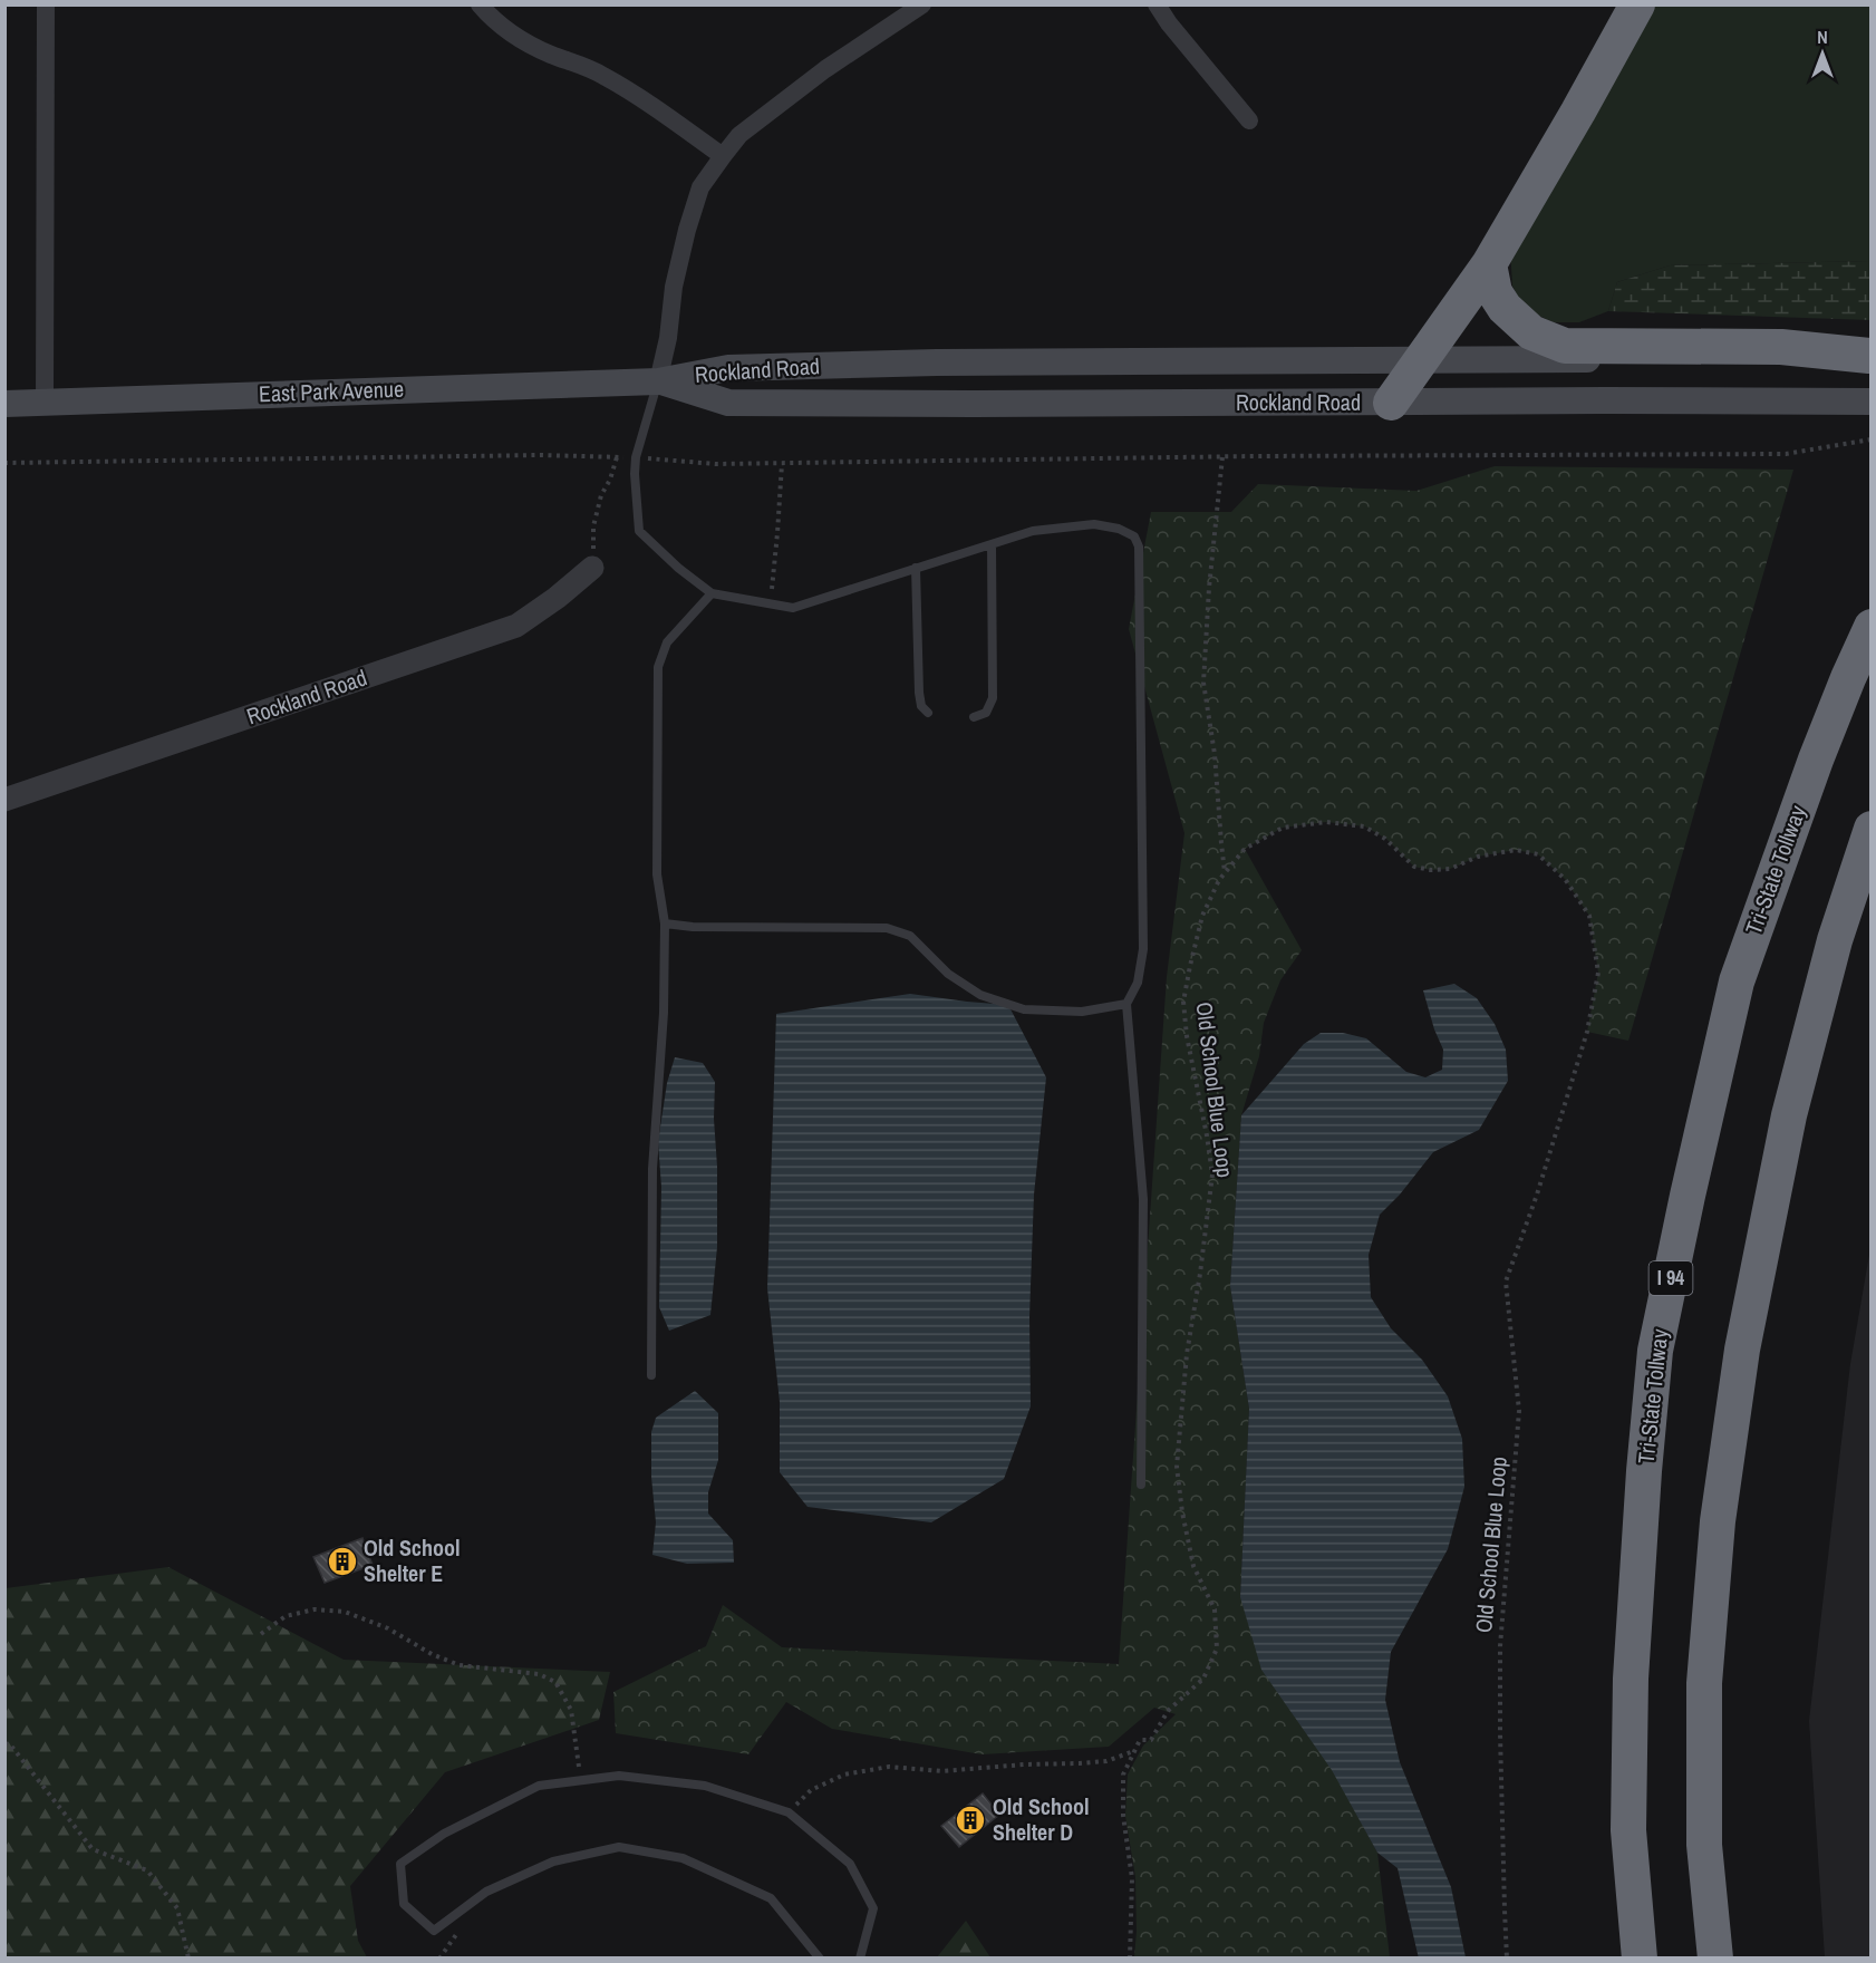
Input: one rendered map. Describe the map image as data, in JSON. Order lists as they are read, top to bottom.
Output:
{
  "streets": {
    "highway": ["Tri-State Tollway", "I 94"],
    "main road": ["Rockland Road", "East Park Avenue"],
    "path": ["Old School Blue Loop"]
  },
  "crossings": [
    ["Rockland Road", "East Park Avenue"]
  ],
  "places": {
    "building": ["Old School Shelter E", "Old School Shelter D"]
  },
  "north": "top"
}
